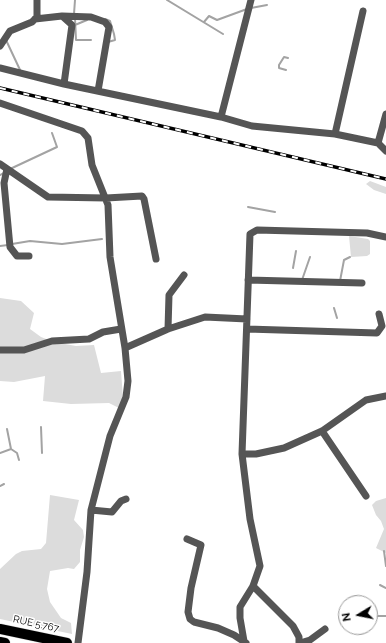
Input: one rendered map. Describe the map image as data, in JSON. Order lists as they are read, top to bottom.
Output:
{
  "streets": {
    "highway": ["RUE 5.767"]
  },
  "north": "left"
}
